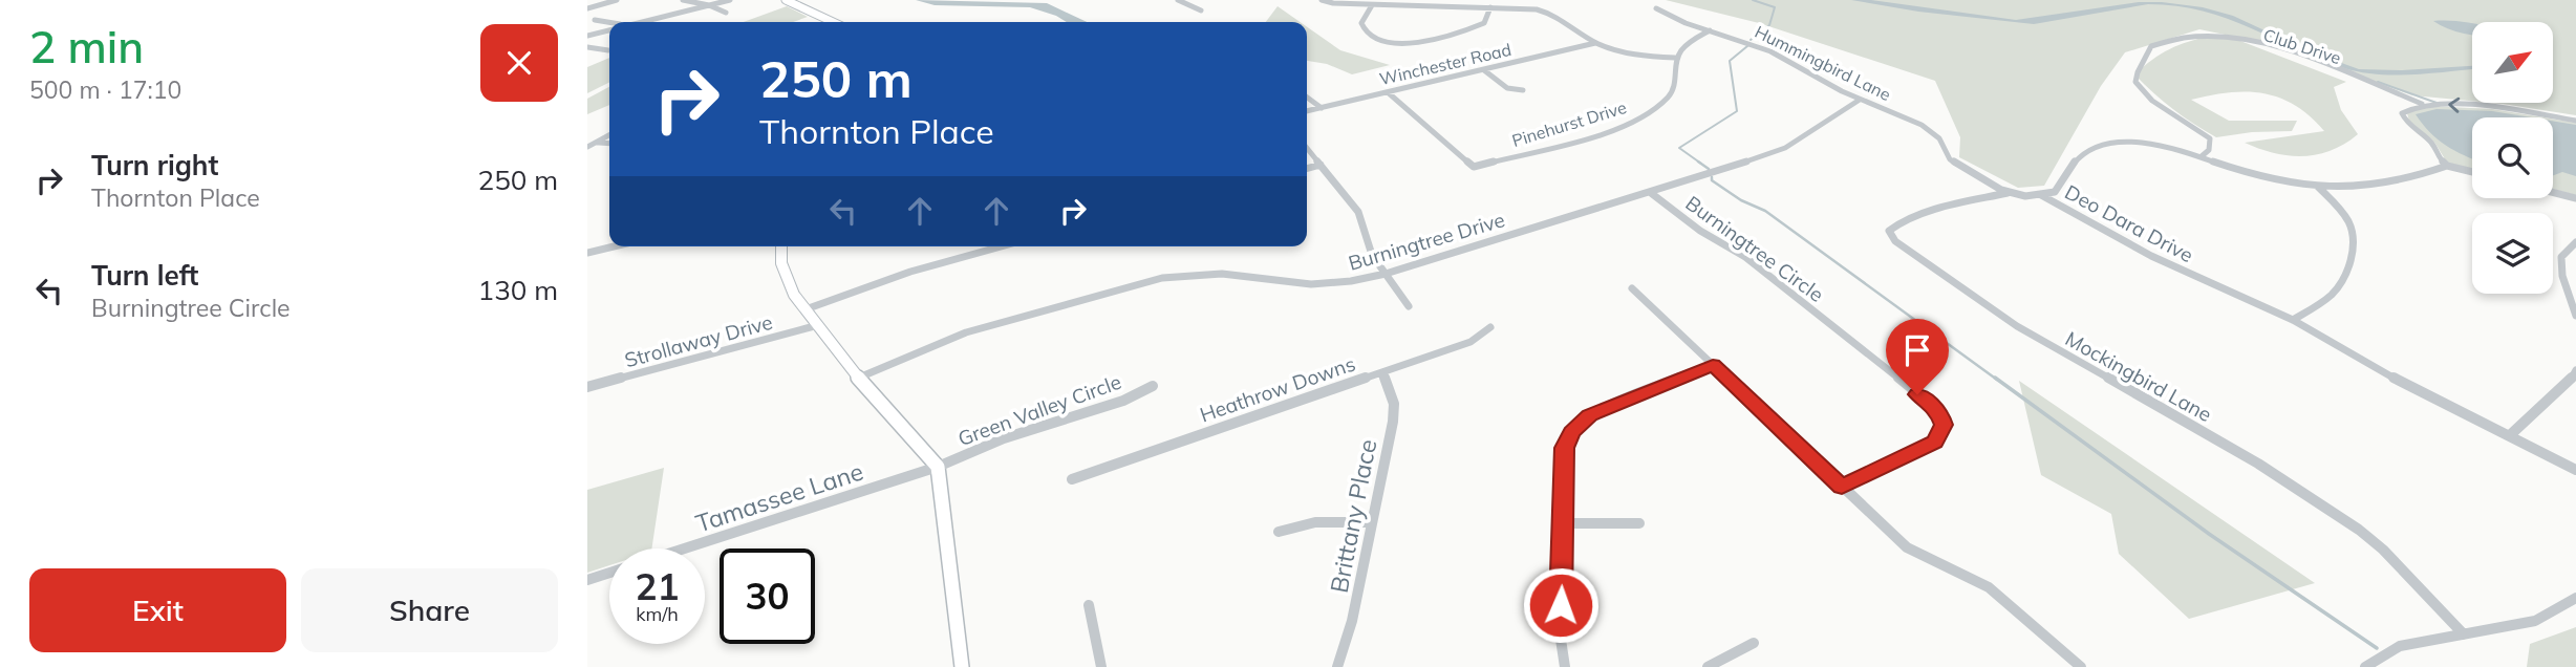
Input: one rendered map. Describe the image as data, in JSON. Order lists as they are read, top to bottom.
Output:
{
  "streets": {
    "street": [
      "Club Drive",
      "Hummingbird Lane",
      "Winchester Road",
      "Pinehurst Drive",
      "Deo Dara Drive",
      "Burningtree Drive",
      "Burningtree Circle",
      "Strollaway Drive",
      "Mockingbird Lane",
      "Heathrow Downs",
      "Green Valley Circle",
      "Tamassee Lane",
      "Brittany Place"
    ]
  },
  "crossings": [
    ["Club Drive", "Deo Dara Drive"],
    ["Hummingbird Lane", "Deo Dara Drive"],
    ["Hummingbird Lane", "Burningtree Drive"],
    ["Hummingbird Lane", "Mockingbird Lane"],
    ["Winchester Road", "Pinehurst Drive"],
    ["Burningtree Drive", "Burningtree Circle"],
    ["Heathrow Downs", "Brittany Place"],
    ["Green Valley Circle", "Tamassee Lane"]
  ],
  "north": "top right",
  "page": {
    "heading": ["2 min", "500 m · 17:10"],
    "turn": ["250 m", "Thornton Place"],
    "list": [
      {
        "name": "Turn right",
        "note": "Thornton Place",
        "value": "250 m"
      },
      {
        "name": "Turn left",
        "note": "Burningtree Circle",
        "value": "130 m"
      }
    ],
    "speed": "21 km/h",
    "limit": "30",
    "buttons": ["Exit", "Share"]
  }
}
